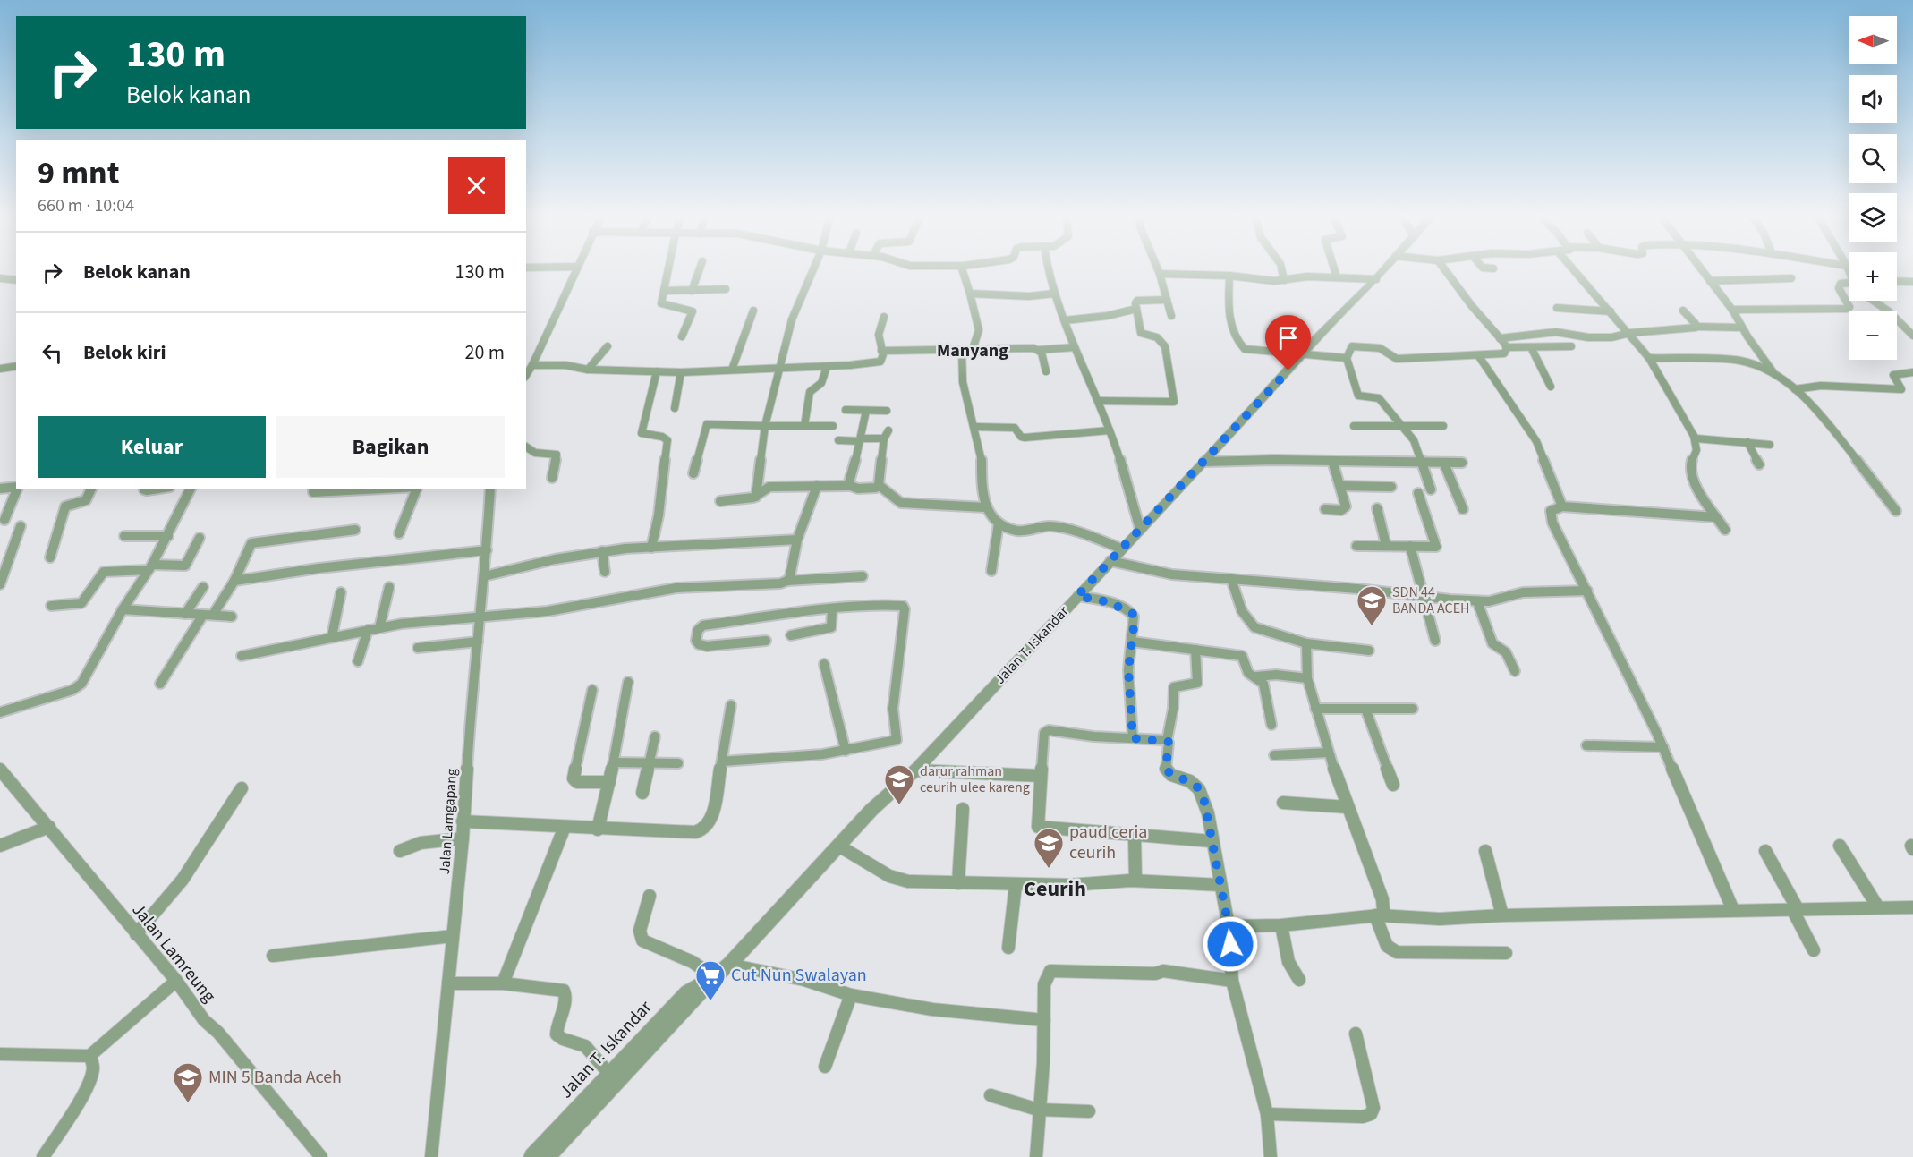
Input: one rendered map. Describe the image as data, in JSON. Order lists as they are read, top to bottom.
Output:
{
  "streets": {
    "street": ["Jalan T. Iskandar", "Jalan Lamgapang", "Jalan Lamreung"]
  },
  "districts": ["Manyang", "Ceurih"],
  "places": {
    "school or university": [
      "SDN 44 BANDA ACEH",
      "darur rahman ceurih ulee kareng",
      "paud ceria ceurih",
      "MIN 5 Banda Aceh"
    ],
    "supermarket": ["Cut Nun Swalayan"]
  },
  "north": "left",
  "page": {
    "map_buttons": ["+", "−"],
    "turn": ["130 m", "Belok kanan"],
    "heading": ["9 mnt", "660 m · 10:04"],
    "list": [
      {
        "name": "Belok kanan",
        "value": "130 m"
      },
      {
        "name": "Belok kiri",
        "value": "20 m"
      }
    ],
    "buttons": ["Keluar", "Bagikan"]
  }
}
